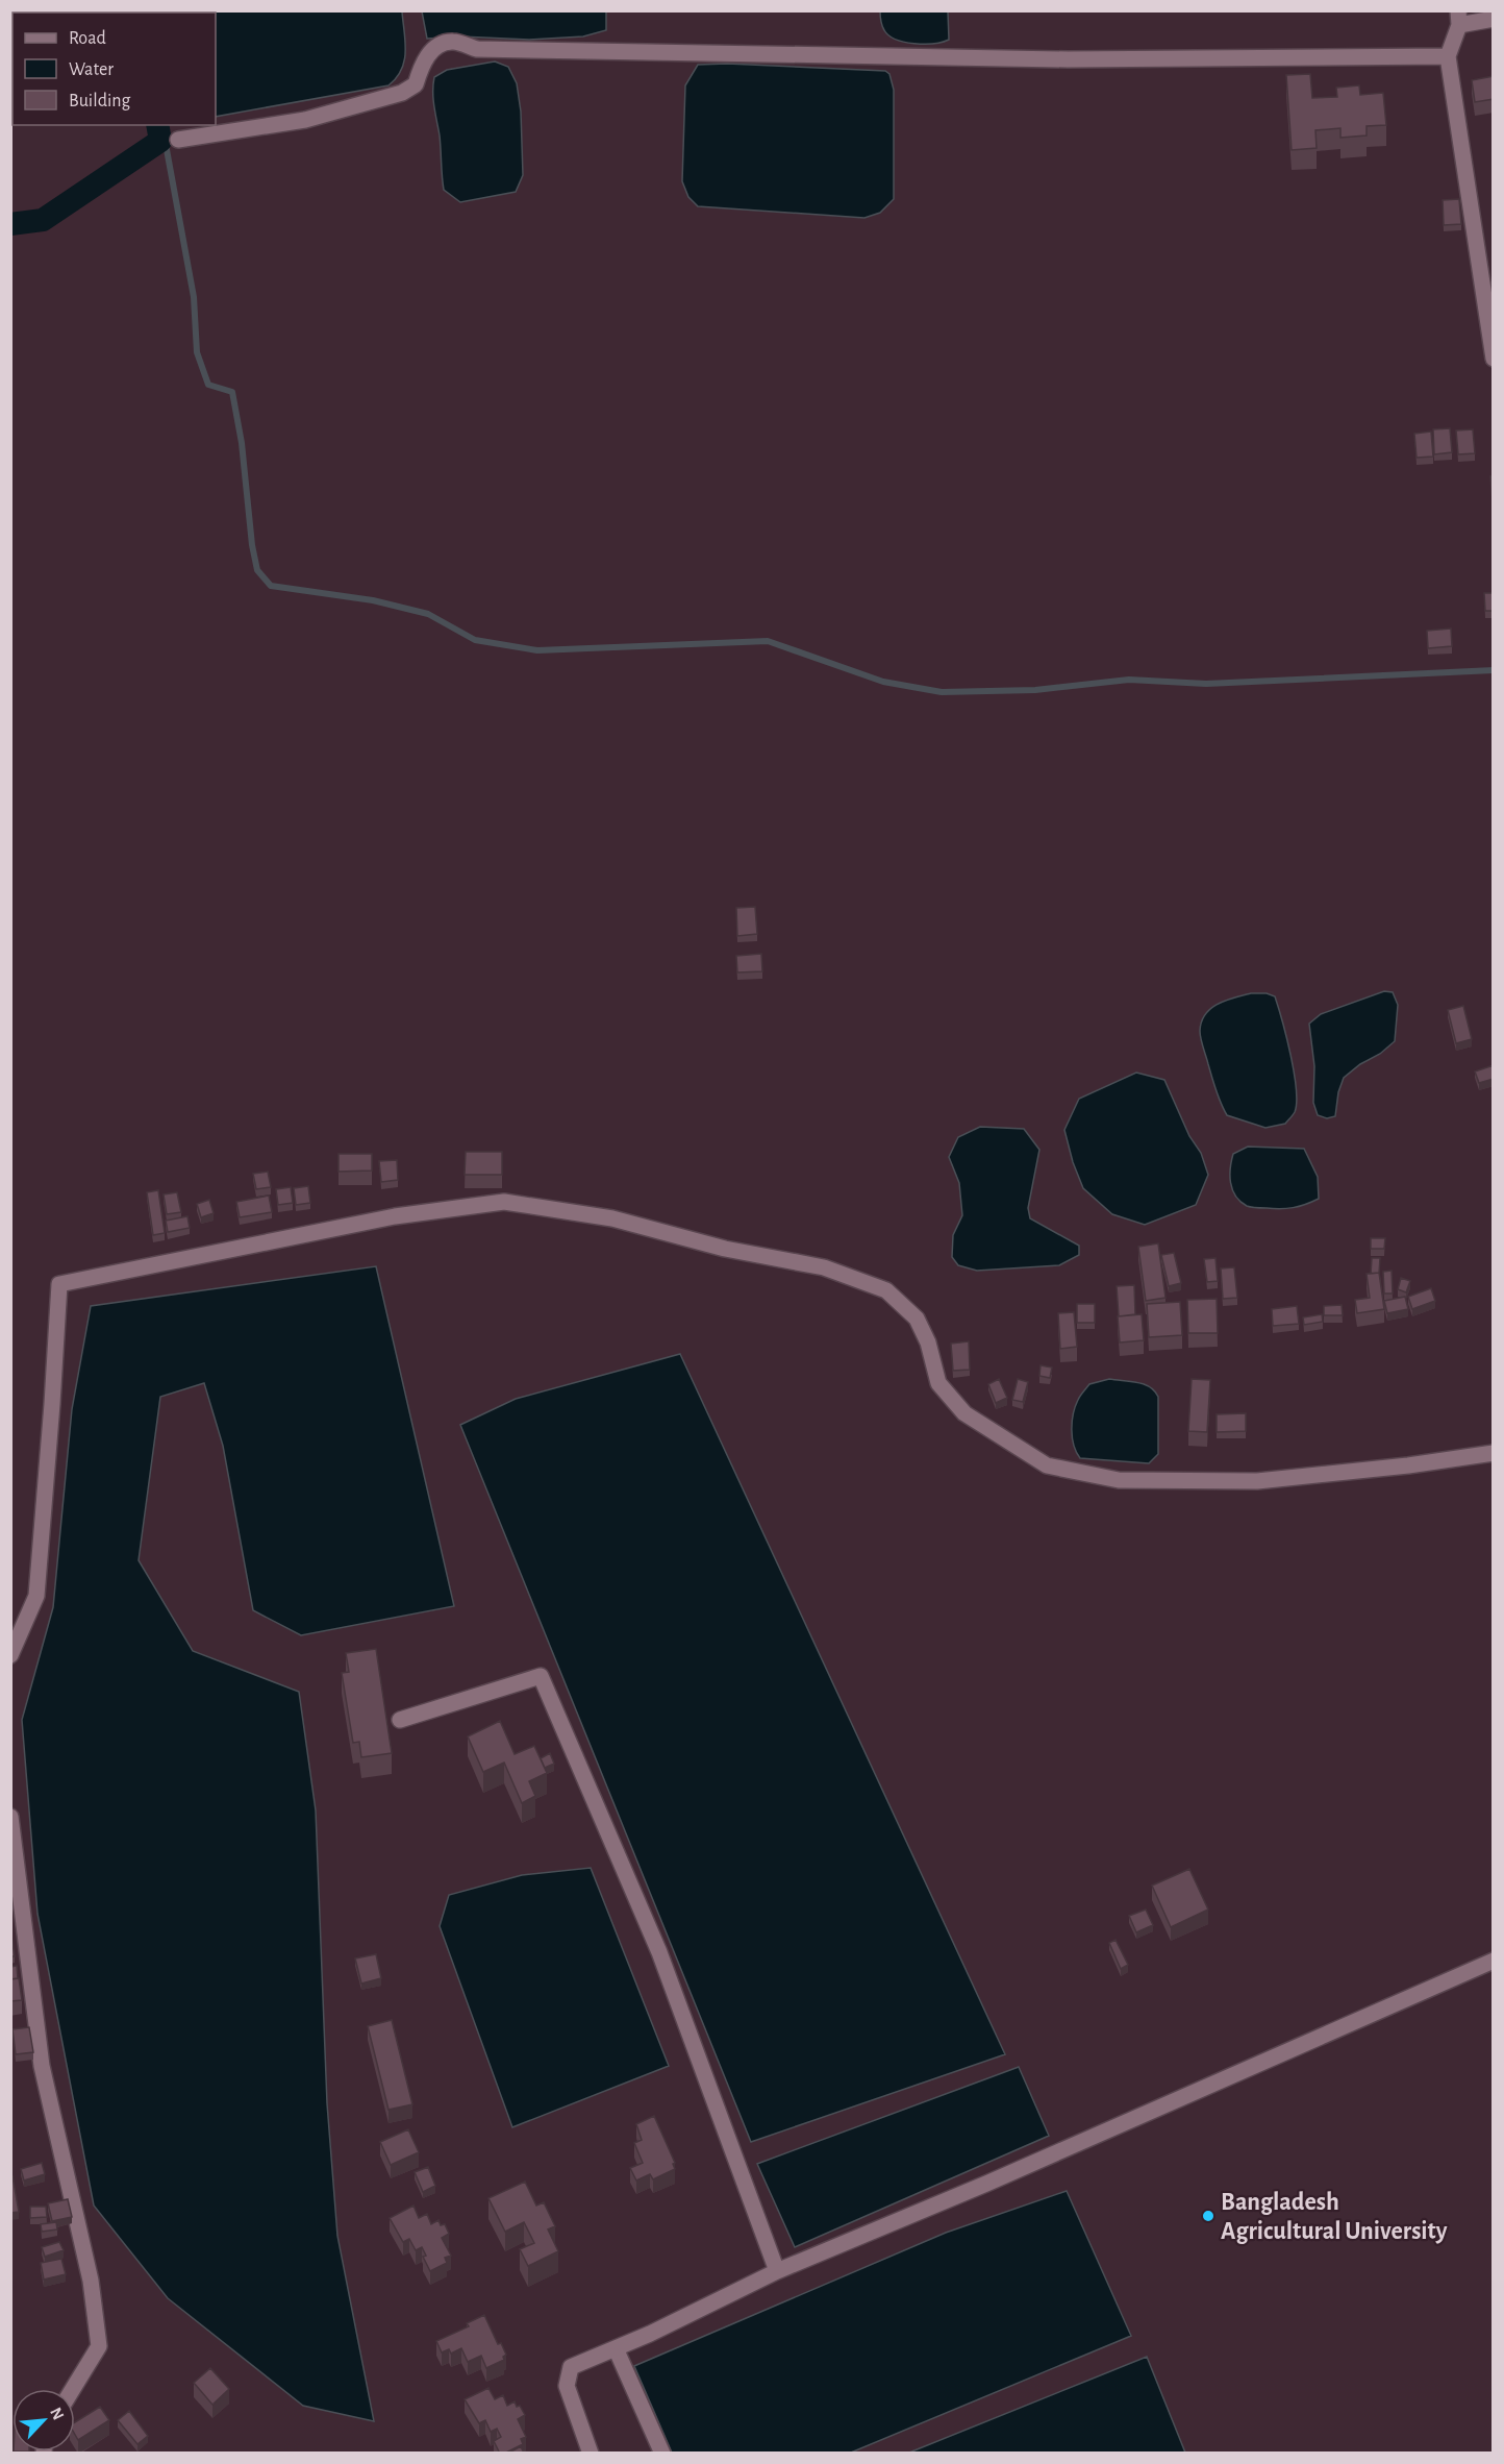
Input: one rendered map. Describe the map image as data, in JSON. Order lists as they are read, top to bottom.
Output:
{
  "places": ["Bangladesh Agricultural University"],
  "legend": ["Road", "Water", "Building"],
  "north": "top right"
}
